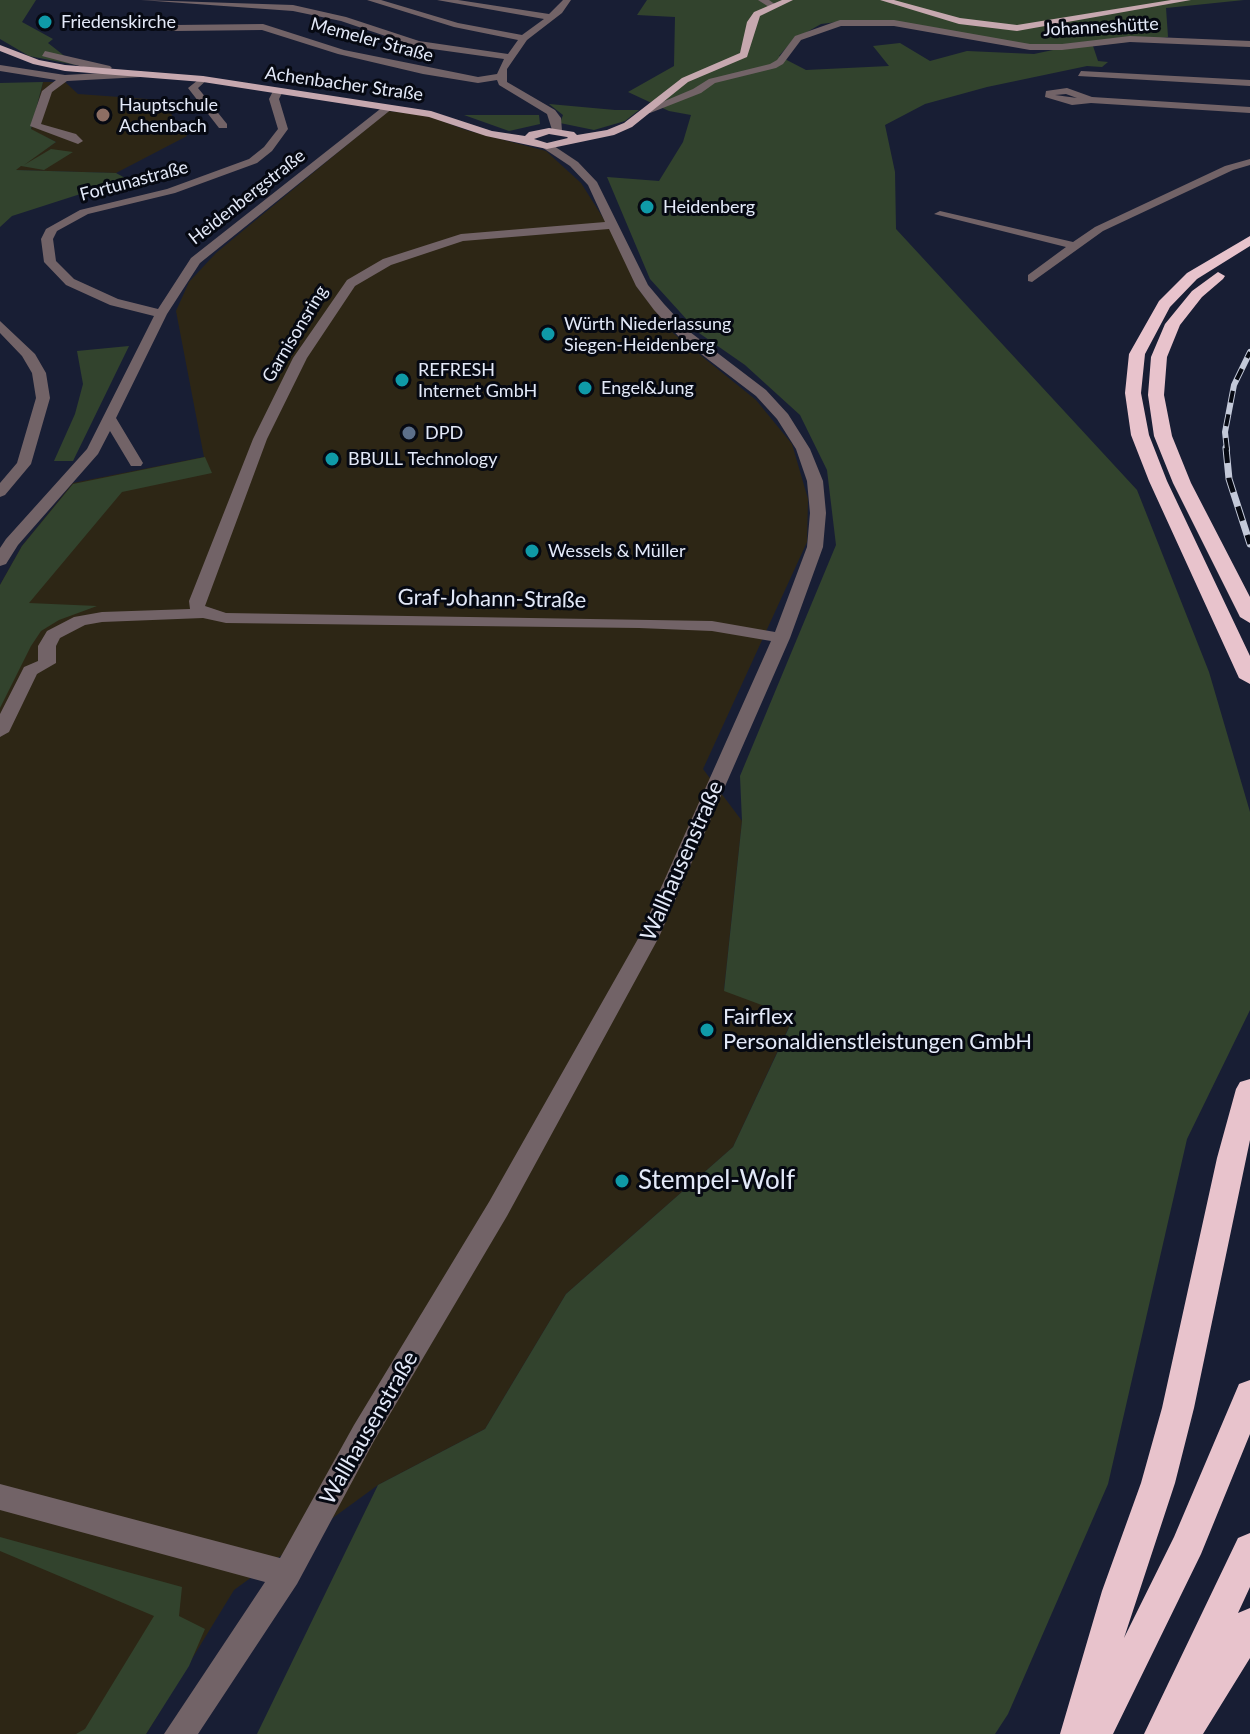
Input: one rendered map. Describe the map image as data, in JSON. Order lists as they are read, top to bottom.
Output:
{
  "streets": {
    "main road": ["Achenbacher Straße"],
    "street": [
      "Johanneshütte",
      "Memeler Straße",
      "Fortunastraße",
      "Heidenbergstraße",
      "Garnisonsring",
      "Graf-Johann-Straße",
      "Wallhausenstraße"
    ]
  },
  "crossings": [
    ["Johanneshütte", "Achenbacher Straße"],
    ["Achenbacher Straße", "Fortunastraße"],
    ["Achenbacher Straße", "Heidenbergstraße"],
    ["Achenbacher Straße", "Wallhausenstraße"],
    ["Fortunastraße", "Heidenbergstraße"],
    ["Garnisonsring", "Graf-Johann-Straße"],
    ["Garnisonsring", "Wallhausenstraße"],
    ["Graf-Johann-Straße", "Wallhausenstraße"]
  ],
  "places": [
    "Friedenskirche",
    "Hauptschule Achenbach",
    "Heidenberg",
    "Würth Niederlassung Siegen-Heidenberg",
    "REFRESH Internet GmbH",
    "Engel&Jung",
    "DPD",
    "BBULL Technology",
    "Wessels & Müller",
    "Fairflex Personaldienstleistungen GmbH",
    "Stempel-Wolf"
  ]
}
